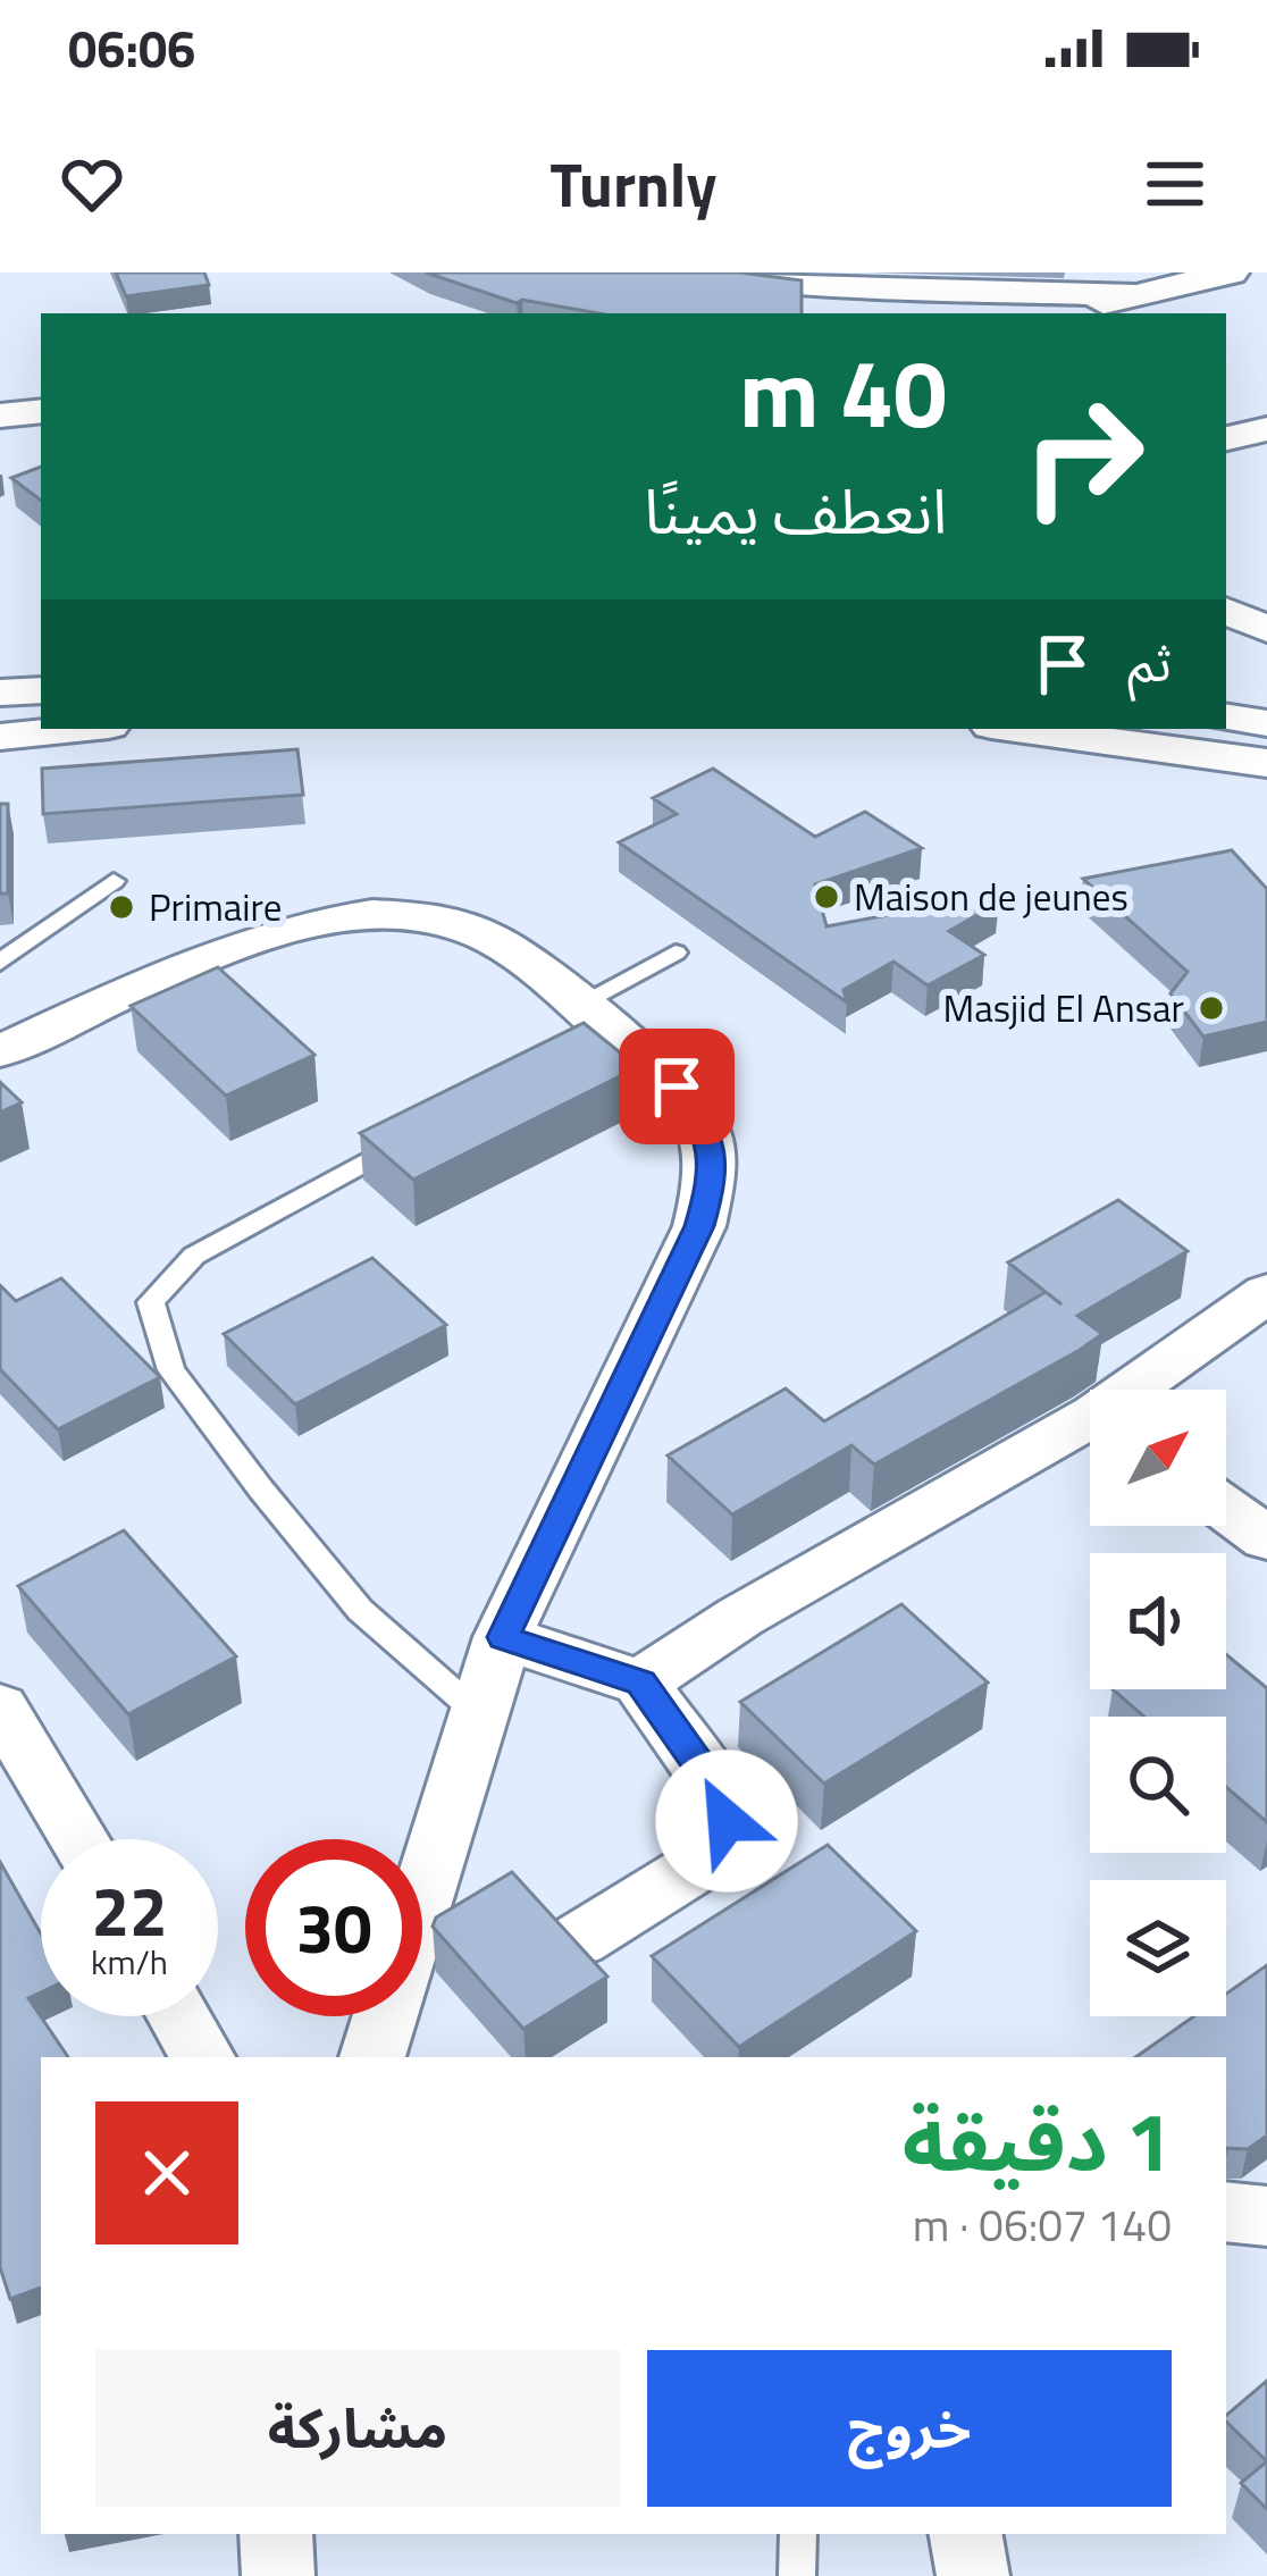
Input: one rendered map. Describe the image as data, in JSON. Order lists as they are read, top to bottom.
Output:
{
  "places": ["Maison de jeunes", "Primaire", "Masjid El Ansar"],
  "north": "top right",
  "page": {
    "status": "06:06",
    "header": "Turnly",
    "turn": ["40 m", "انعطف يمينًا"],
    "then": "ثم",
    "speed": "22 km/h",
    "limit": "30",
    "heading": ["1 دقيقة", "140 m · 06:07"],
    "buttons": ["خروج", "مشاركة"]
  }
}
